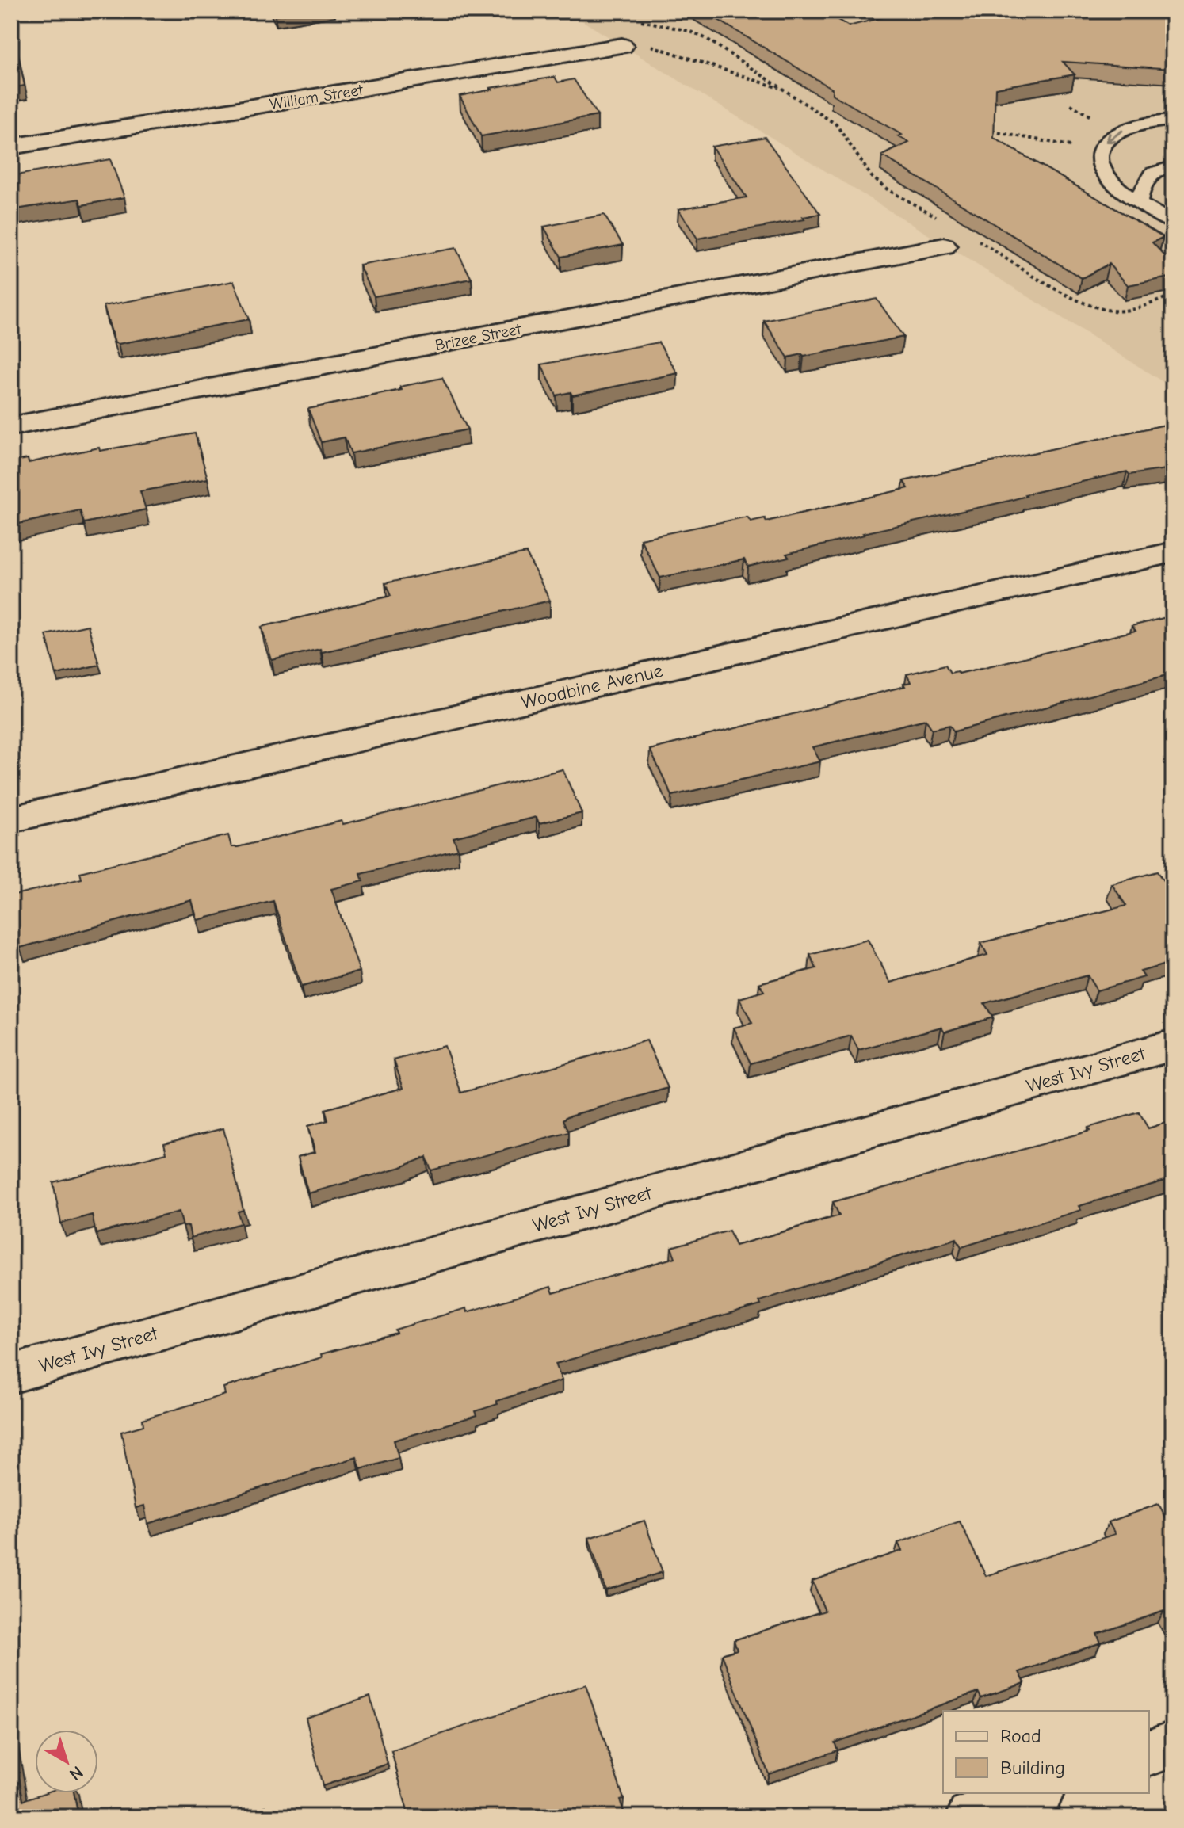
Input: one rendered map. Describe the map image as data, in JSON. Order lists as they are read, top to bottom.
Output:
{
  "streets": {
    "street": [
      "William Street",
      "Brizee Street",
      "Woodbine Avenue",
      "West Ivy Street"
    ]
  },
  "legend": ["Road", "Building"],
  "north": "bottom right"
}
